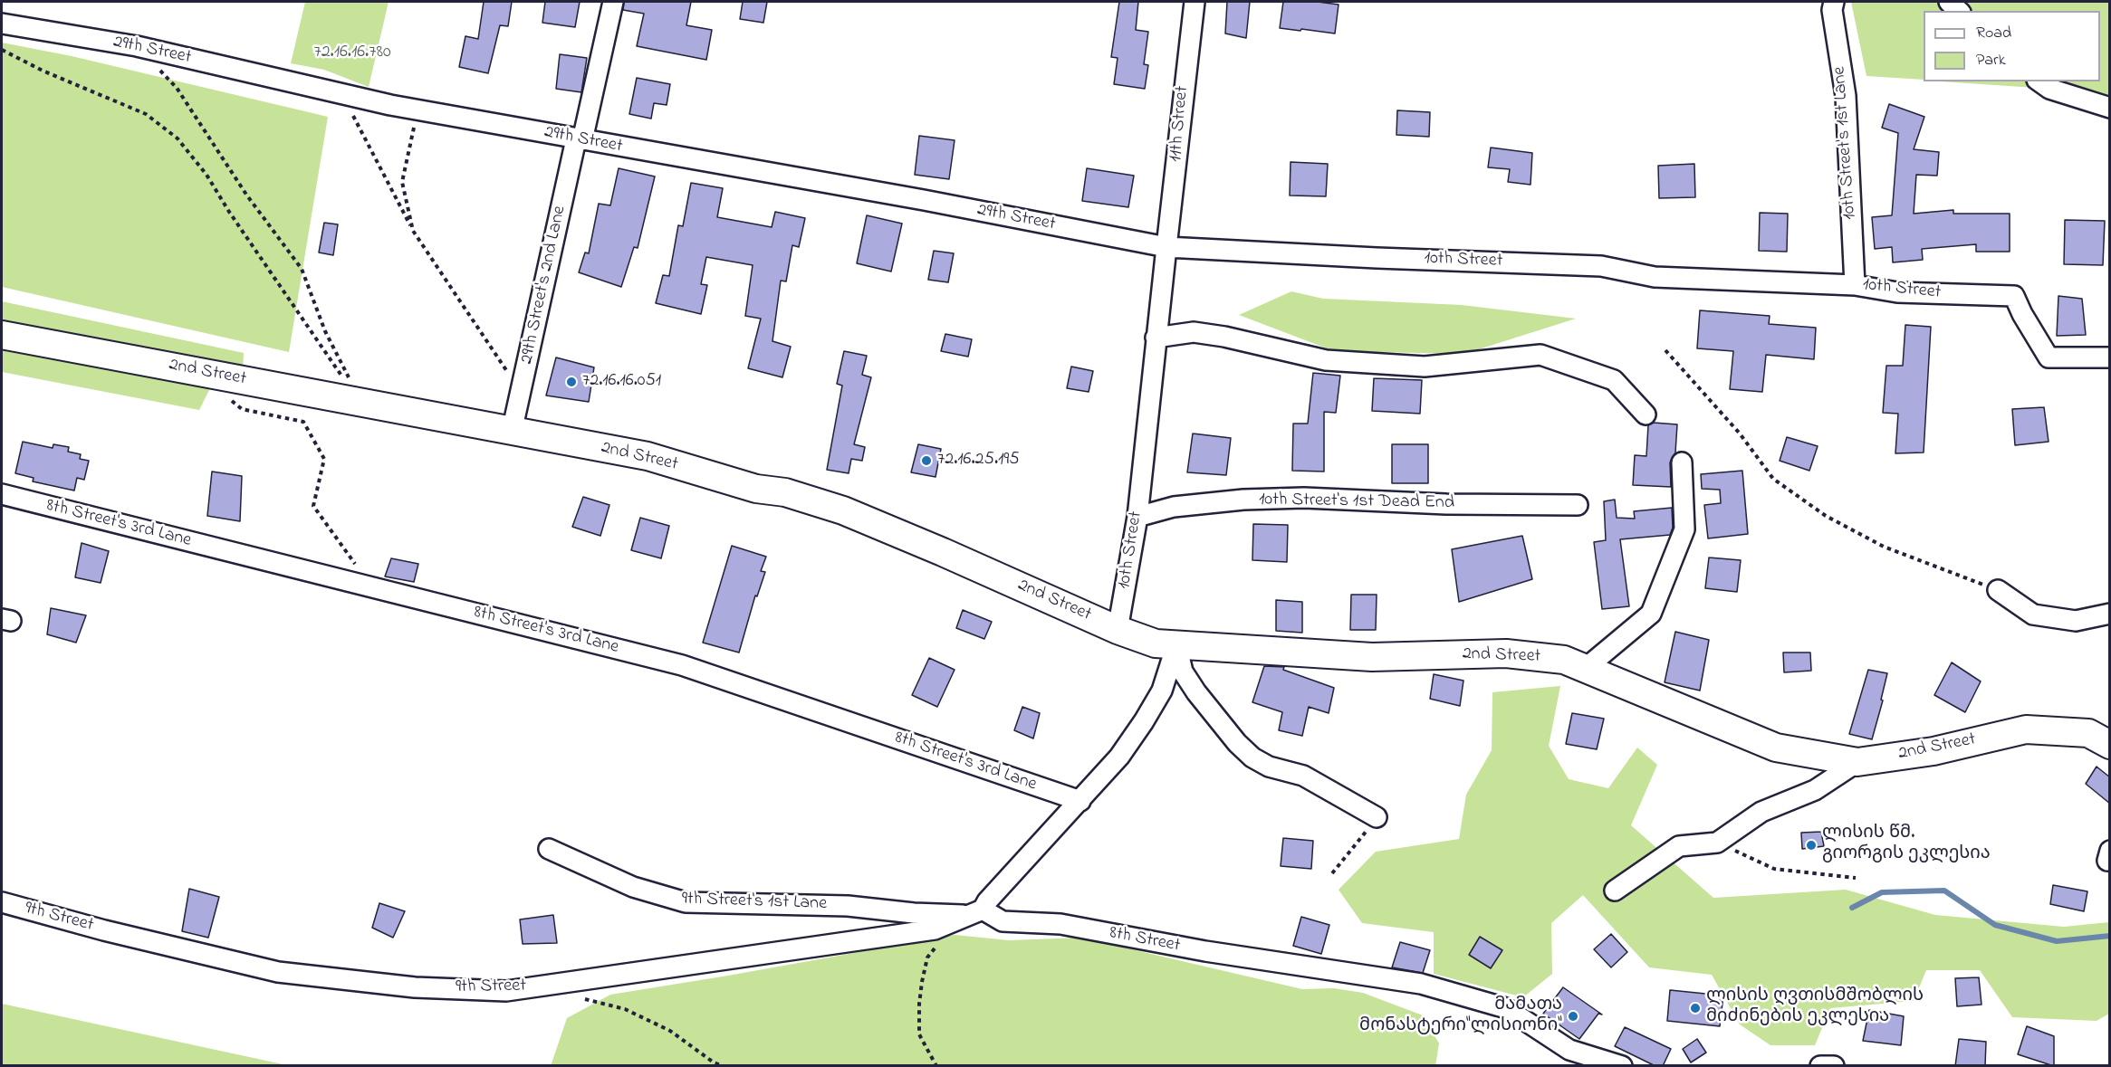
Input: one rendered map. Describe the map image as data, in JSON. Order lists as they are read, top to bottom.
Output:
{
  "streets": {
    "main road": ["2nd Street"],
    "street": [
      "29th Street",
      "11th Street",
      "10th Street's 1st Lane",
      "10th Street",
      "29th Street's 2nd Lane",
      "10th Street's 1st Dead End",
      "8th Street's 3rd Lane",
      "9th Street's 1st Lane",
      "9th Street",
      "8th Street"
    ]
  },
  "crossings": [
    ["29th Street", "11th Street"],
    ["29th Street", "10th Street"],
    ["29th Street", "29th Street's 2nd Lane"],
    ["11th Street", "10th Street"],
    ["10th Street's 1st Lane", "10th Street"],
    ["10th Street", "2nd Street"],
    ["10th Street", "10th Street's 1st Dead End"],
    ["29th Street's 2nd Lane", "2nd Street"],
    ["9th Street's 1st Lane", "9th Street"],
    ["9th Street's 1st Lane", "8th Street"],
    ["9th Street", "8th Street"]
  ],
  "parks": ["72.16.16.780"],
  "places": [
    "72.16.16.051",
    "72.16.25.195",
    "ლისის წმ. გიორგის ეკლესია",
    "ლისის ღვთისმშობლის მიძინების ეკლესია",
    "მამათა მონასტერი\"ლისიონი\""
  ],
  "legend": ["Road", "Park"]
}
